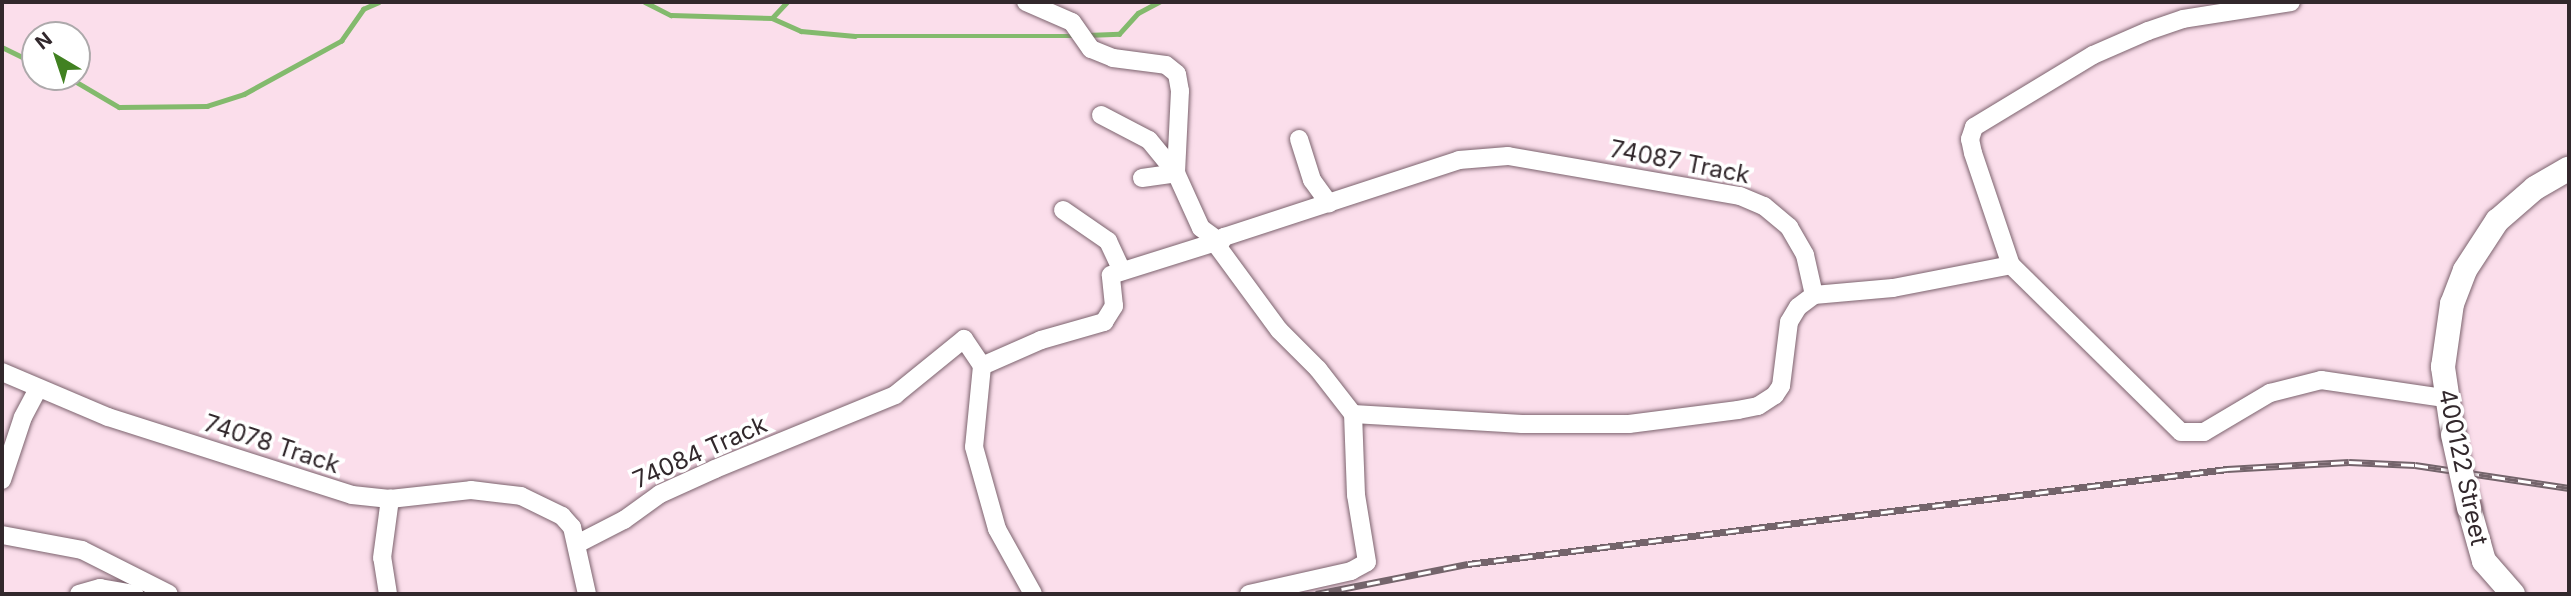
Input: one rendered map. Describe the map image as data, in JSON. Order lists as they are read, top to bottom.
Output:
{
  "streets": {
    "street": [
      "74087 Track",
      "74078 Track",
      "74084 Track",
      "400122 Street"
    ]
  },
  "crossings": [
    ["74078 Track", "74084 Track"]
  ],
  "north": "top left"
}
